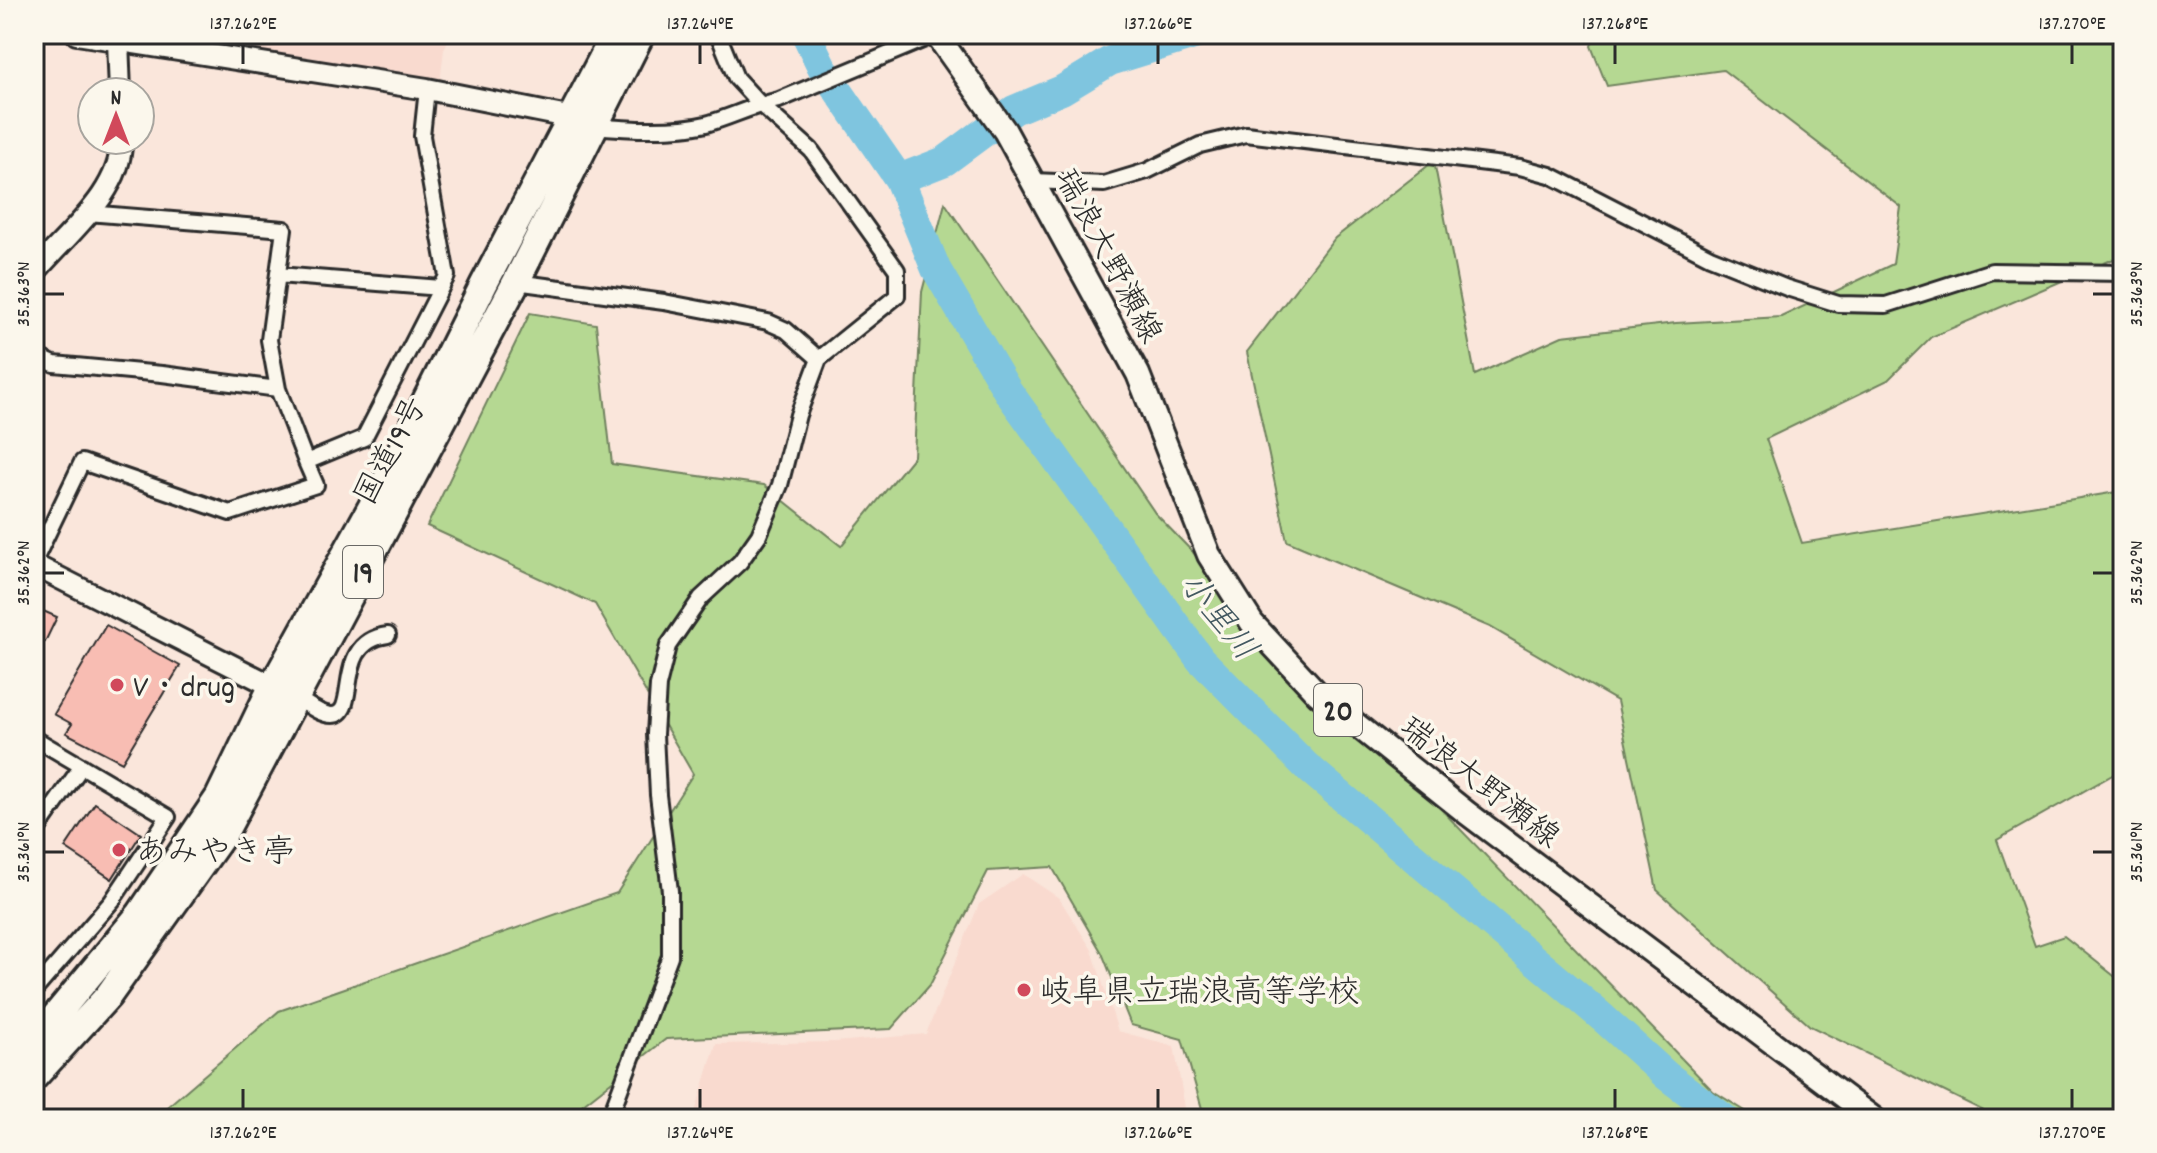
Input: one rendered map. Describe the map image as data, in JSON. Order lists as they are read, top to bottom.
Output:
{
  "streets": {
    "highway": ["国道19号", "19"],
    "main road": ["瑞浪大野瀬線", "20"]
  },
  "water": ["小里川"],
  "places": ["V・drug", "あみやき亭", "岐阜県立瑞浪高等学校"],
  "north": "top",
  "coordinates": [
    "137.262°E",
    "137.264°E",
    "137.266°E",
    "137.268°E",
    "137.270°E",
    "35.363°N",
    "35.362°N",
    "35.361°N"
  ]
}
